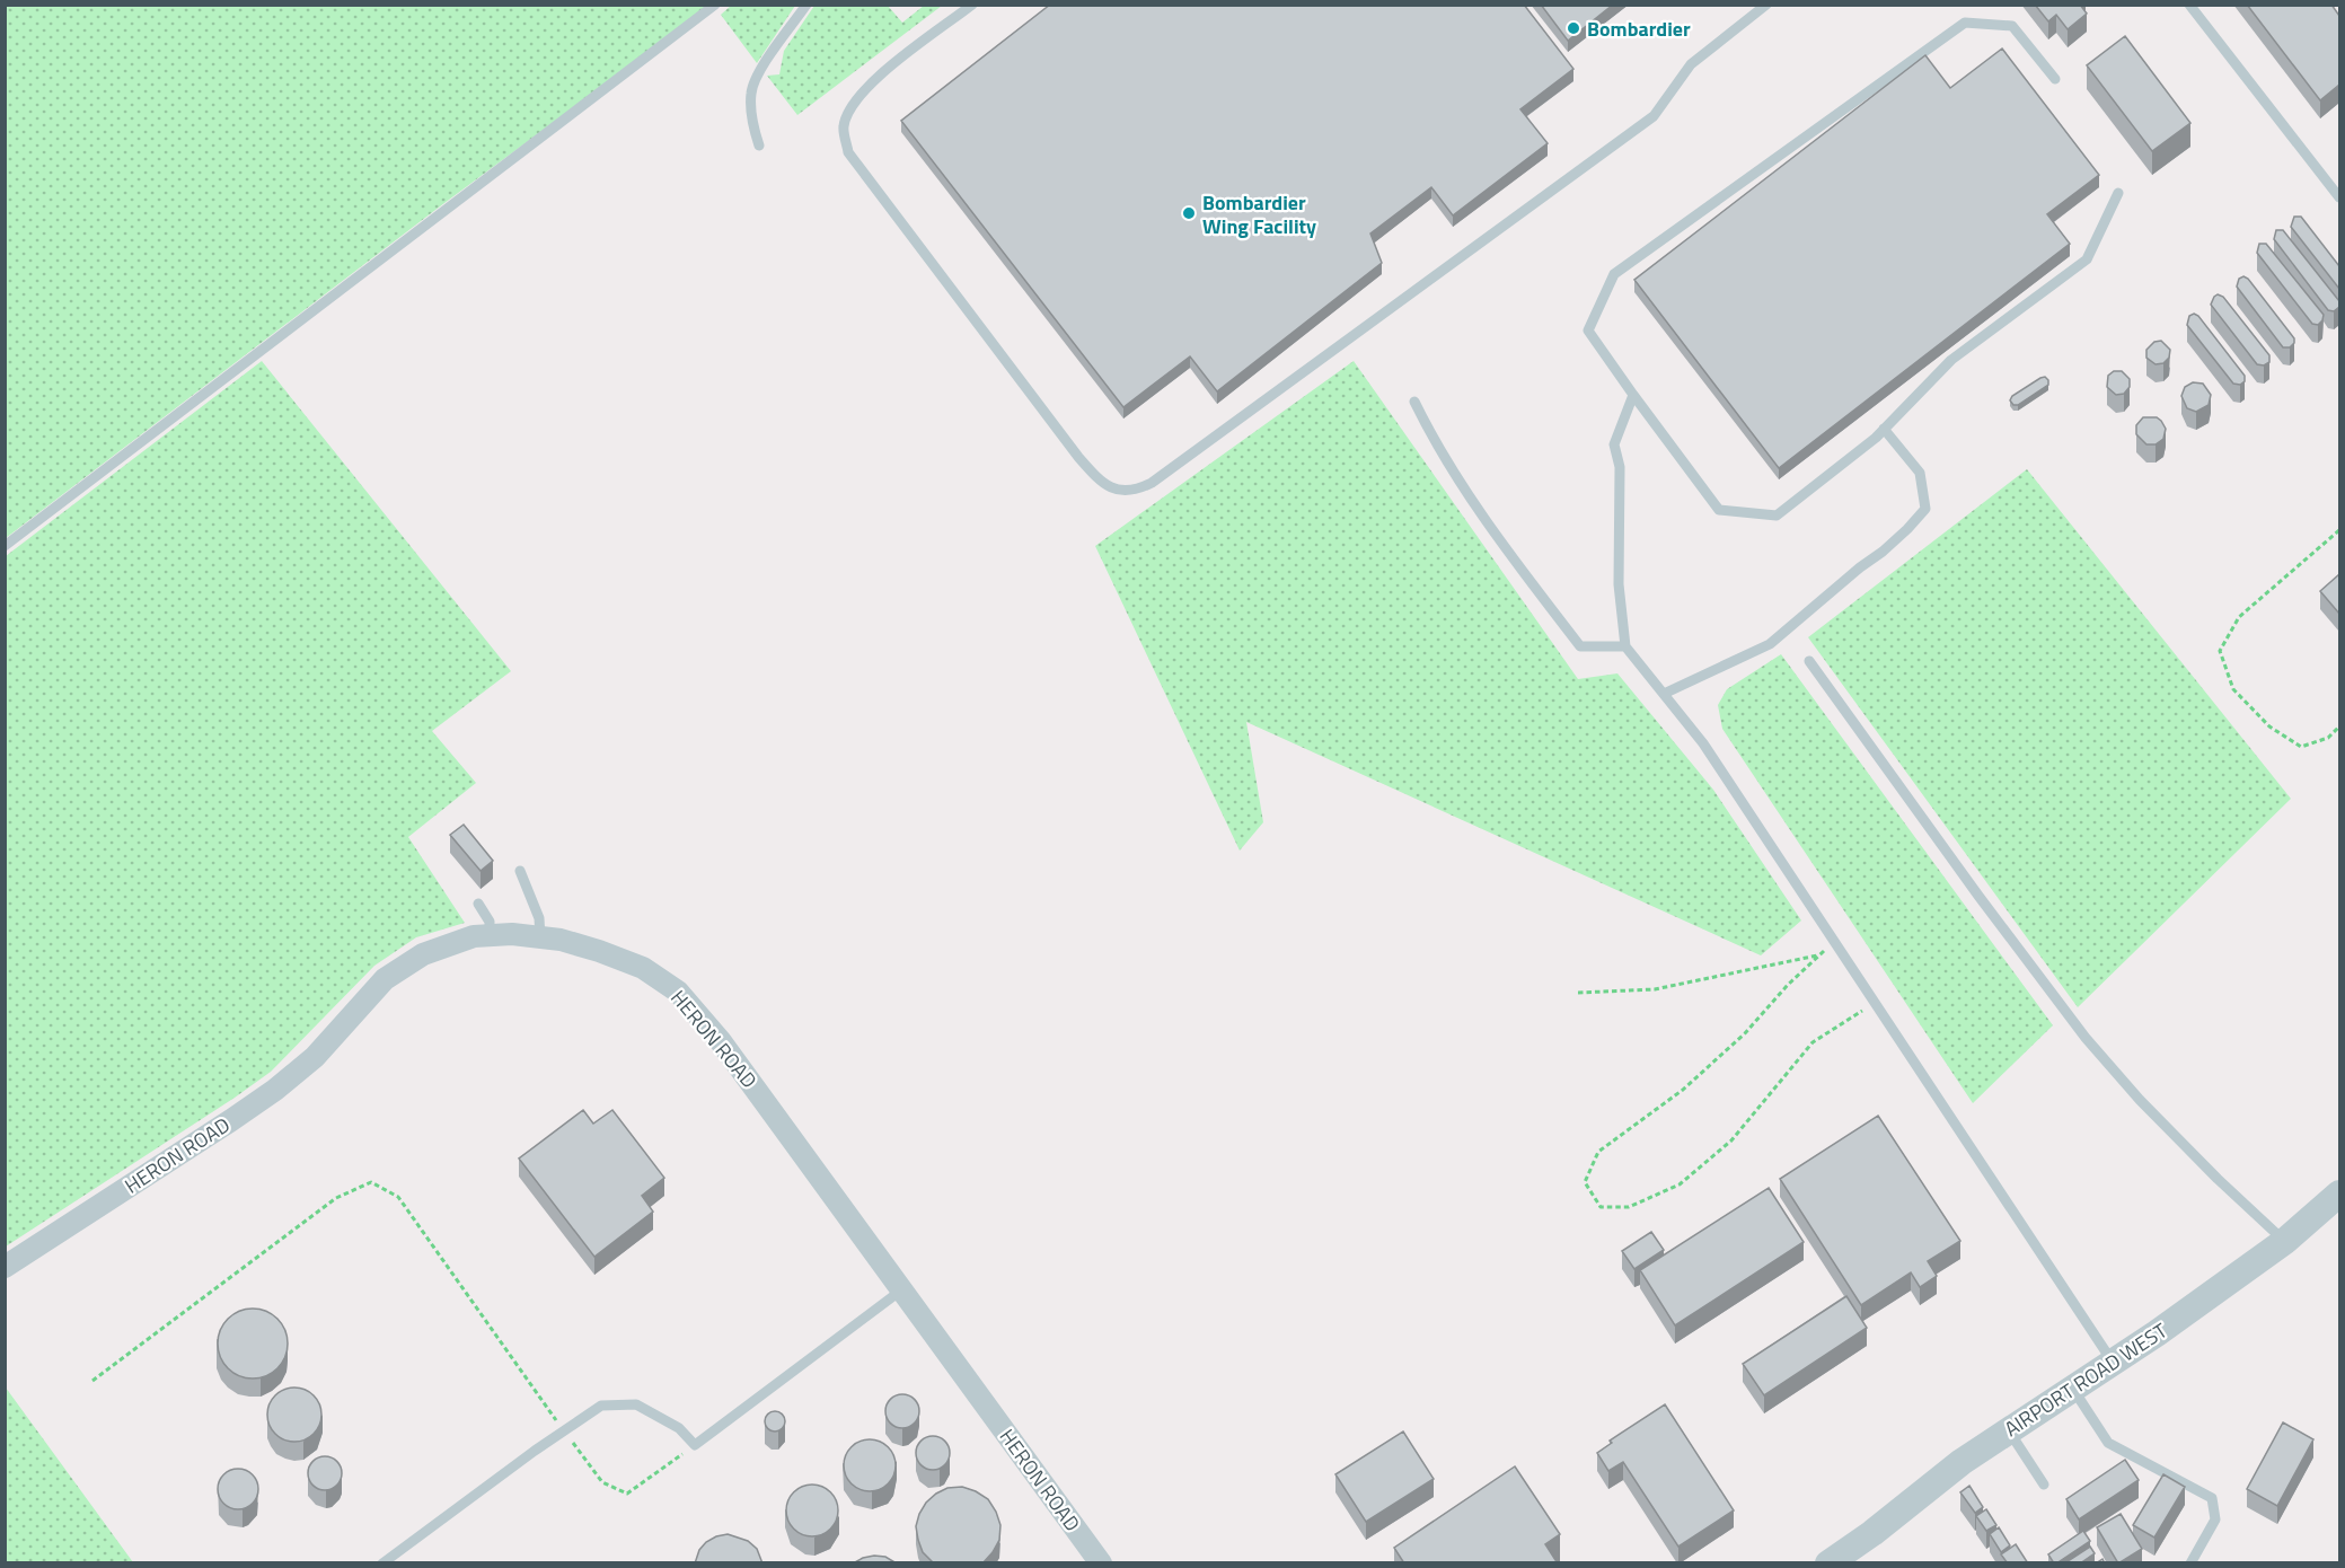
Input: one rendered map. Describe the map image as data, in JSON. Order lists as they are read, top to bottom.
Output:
{
  "streets": {
    "street": ["HERON ROAD", "AIRPORT ROAD WEST"]
  },
  "places": ["Bombardier", "Bombardier Wing Facility"]
}
